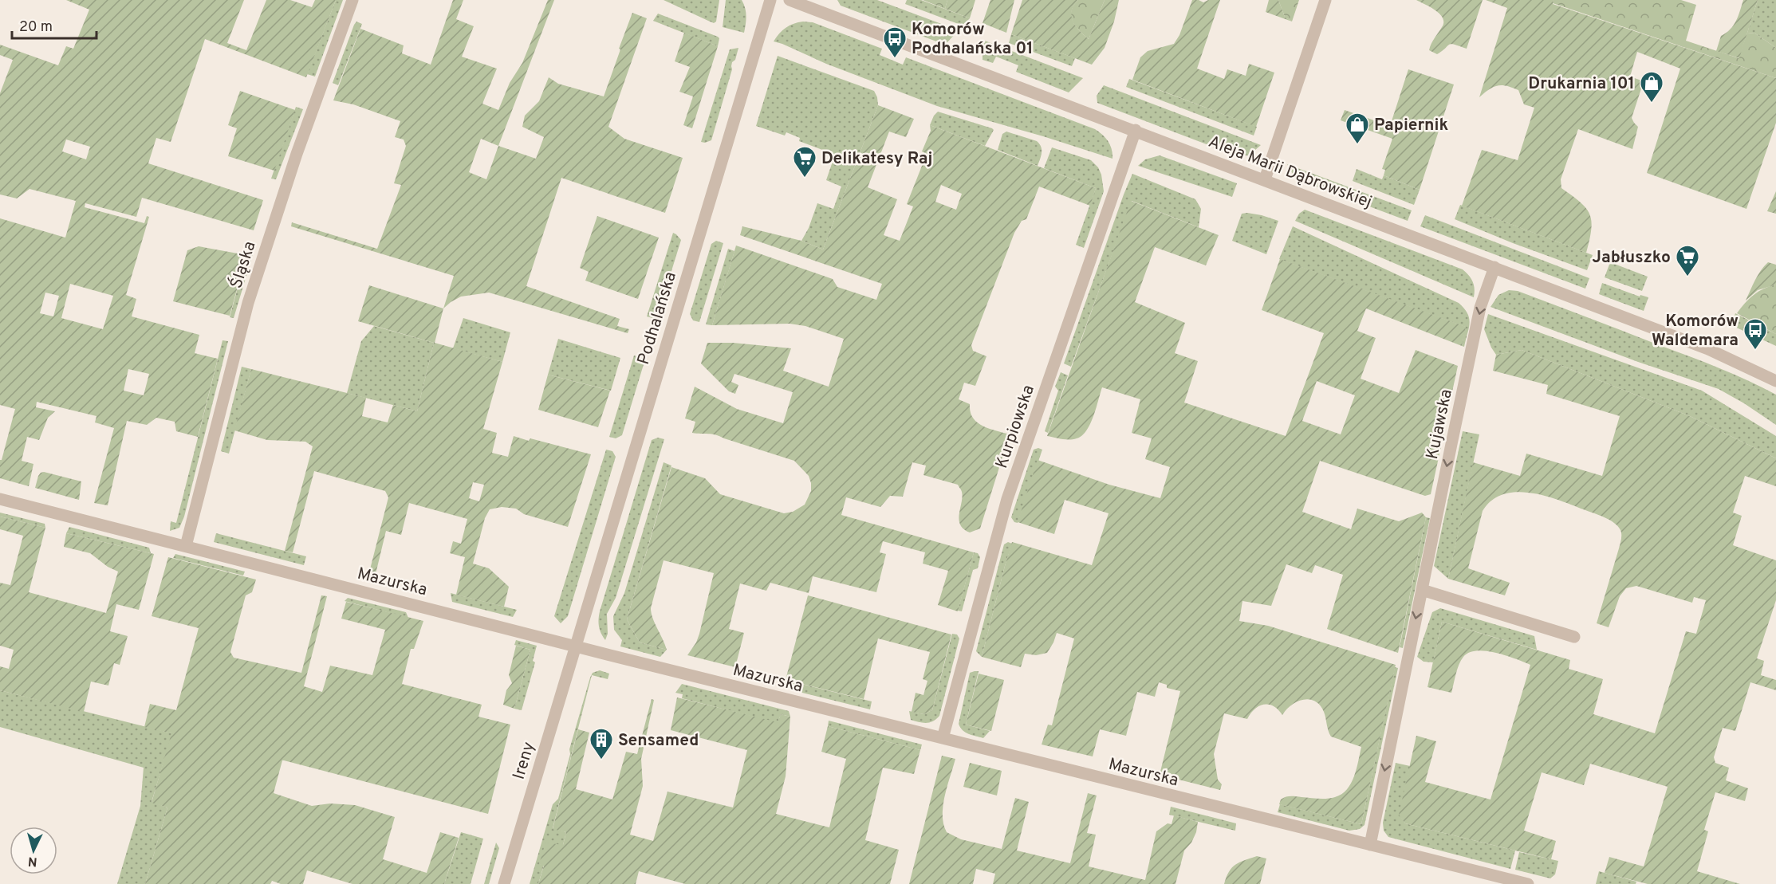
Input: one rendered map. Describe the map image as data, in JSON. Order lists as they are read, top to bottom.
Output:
{
  "streets": {
    "street": [
      "Aleja Marii Dąbrowskiej",
      "Śląska",
      "Podhalańska",
      "Kujawska",
      "Kurpiowska",
      "Mazurska",
      "Ireny"
    ]
  },
  "crossings": [
    ["Aleja Marii Dąbrowskiej", "Kujawska"],
    ["Aleja Marii Dąbrowskiej", "Kurpiowska"],
    ["Śląska", "Mazurska"],
    ["Podhalańska", "Mazurska"],
    ["Podhalańska", "Ireny"],
    ["Kujawska", "Mazurska"],
    ["Kurpiowska", "Mazurska"],
    ["Mazurska", "Ireny"]
  ],
  "one_way": ["Kujawska"],
  "places": {
    "bus stop": ["Komorów Podhalańska 01", "Komorów Waldemara"],
    "shop": ["Drukarnia 101", "Papiernik"],
    "supermarket": ["Delikatesy Raj", "Jabłuszko"],
    "building": ["Sensamed"]
  },
  "scale_bar": "20 m",
  "north": "bottom"
}
